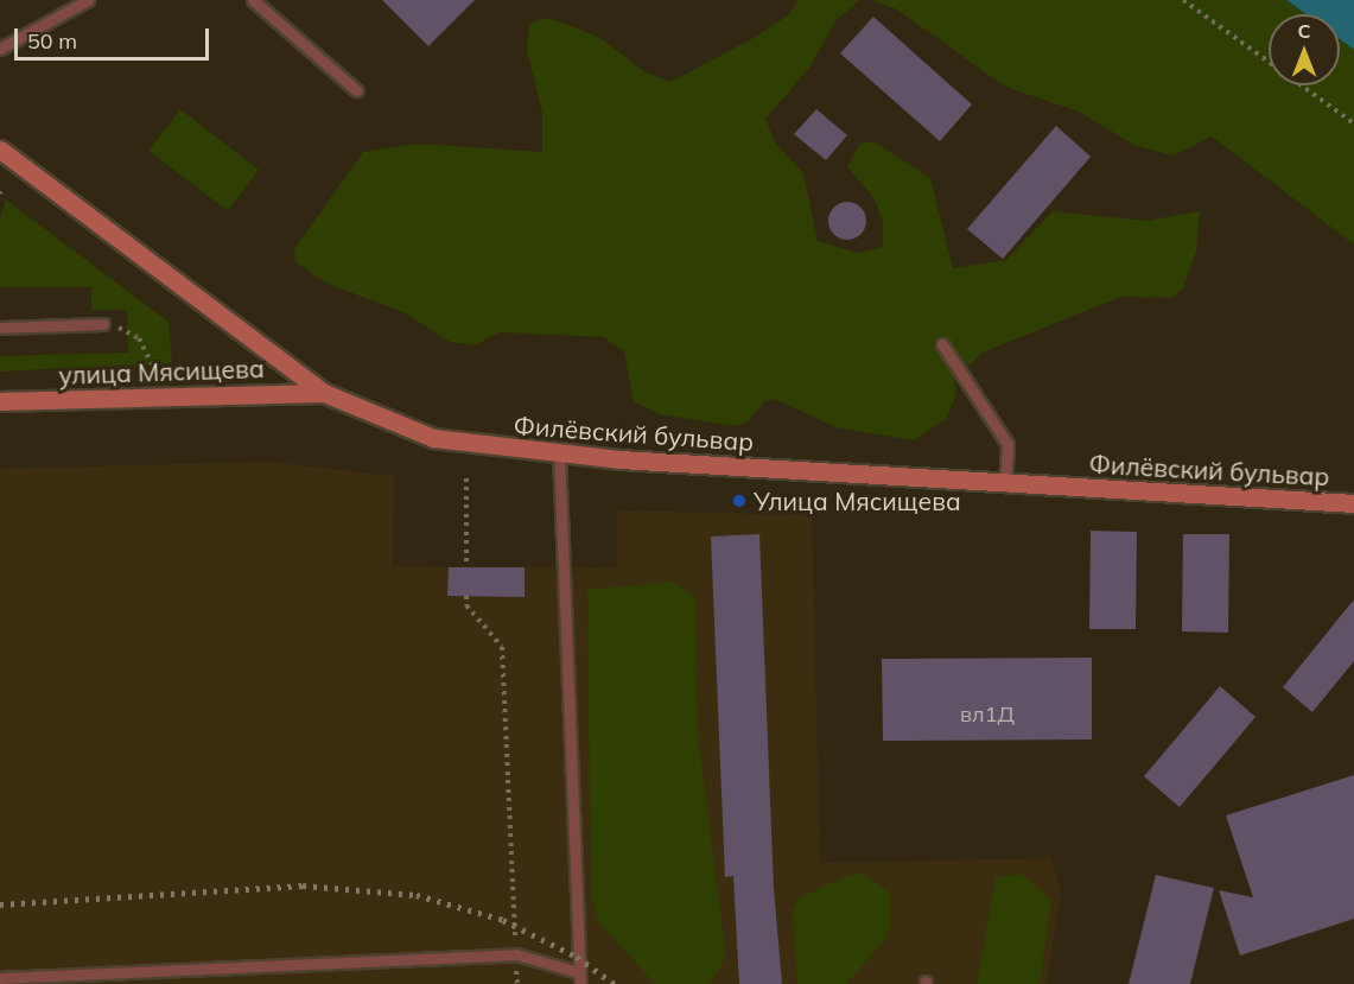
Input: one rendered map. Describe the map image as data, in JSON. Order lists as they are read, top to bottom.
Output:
{
  "streets": {
    "street": ["улица Мясищева", "Филёвский бульвар"]
  },
  "crossings": [
    ["улица Мясищева", "Филёвский бульвар"]
  ],
  "places": ["Улица Мясищева"],
  "house_numbers": ["вл1Д"],
  "scale_bar": "50 m",
  "north": "top"
}
